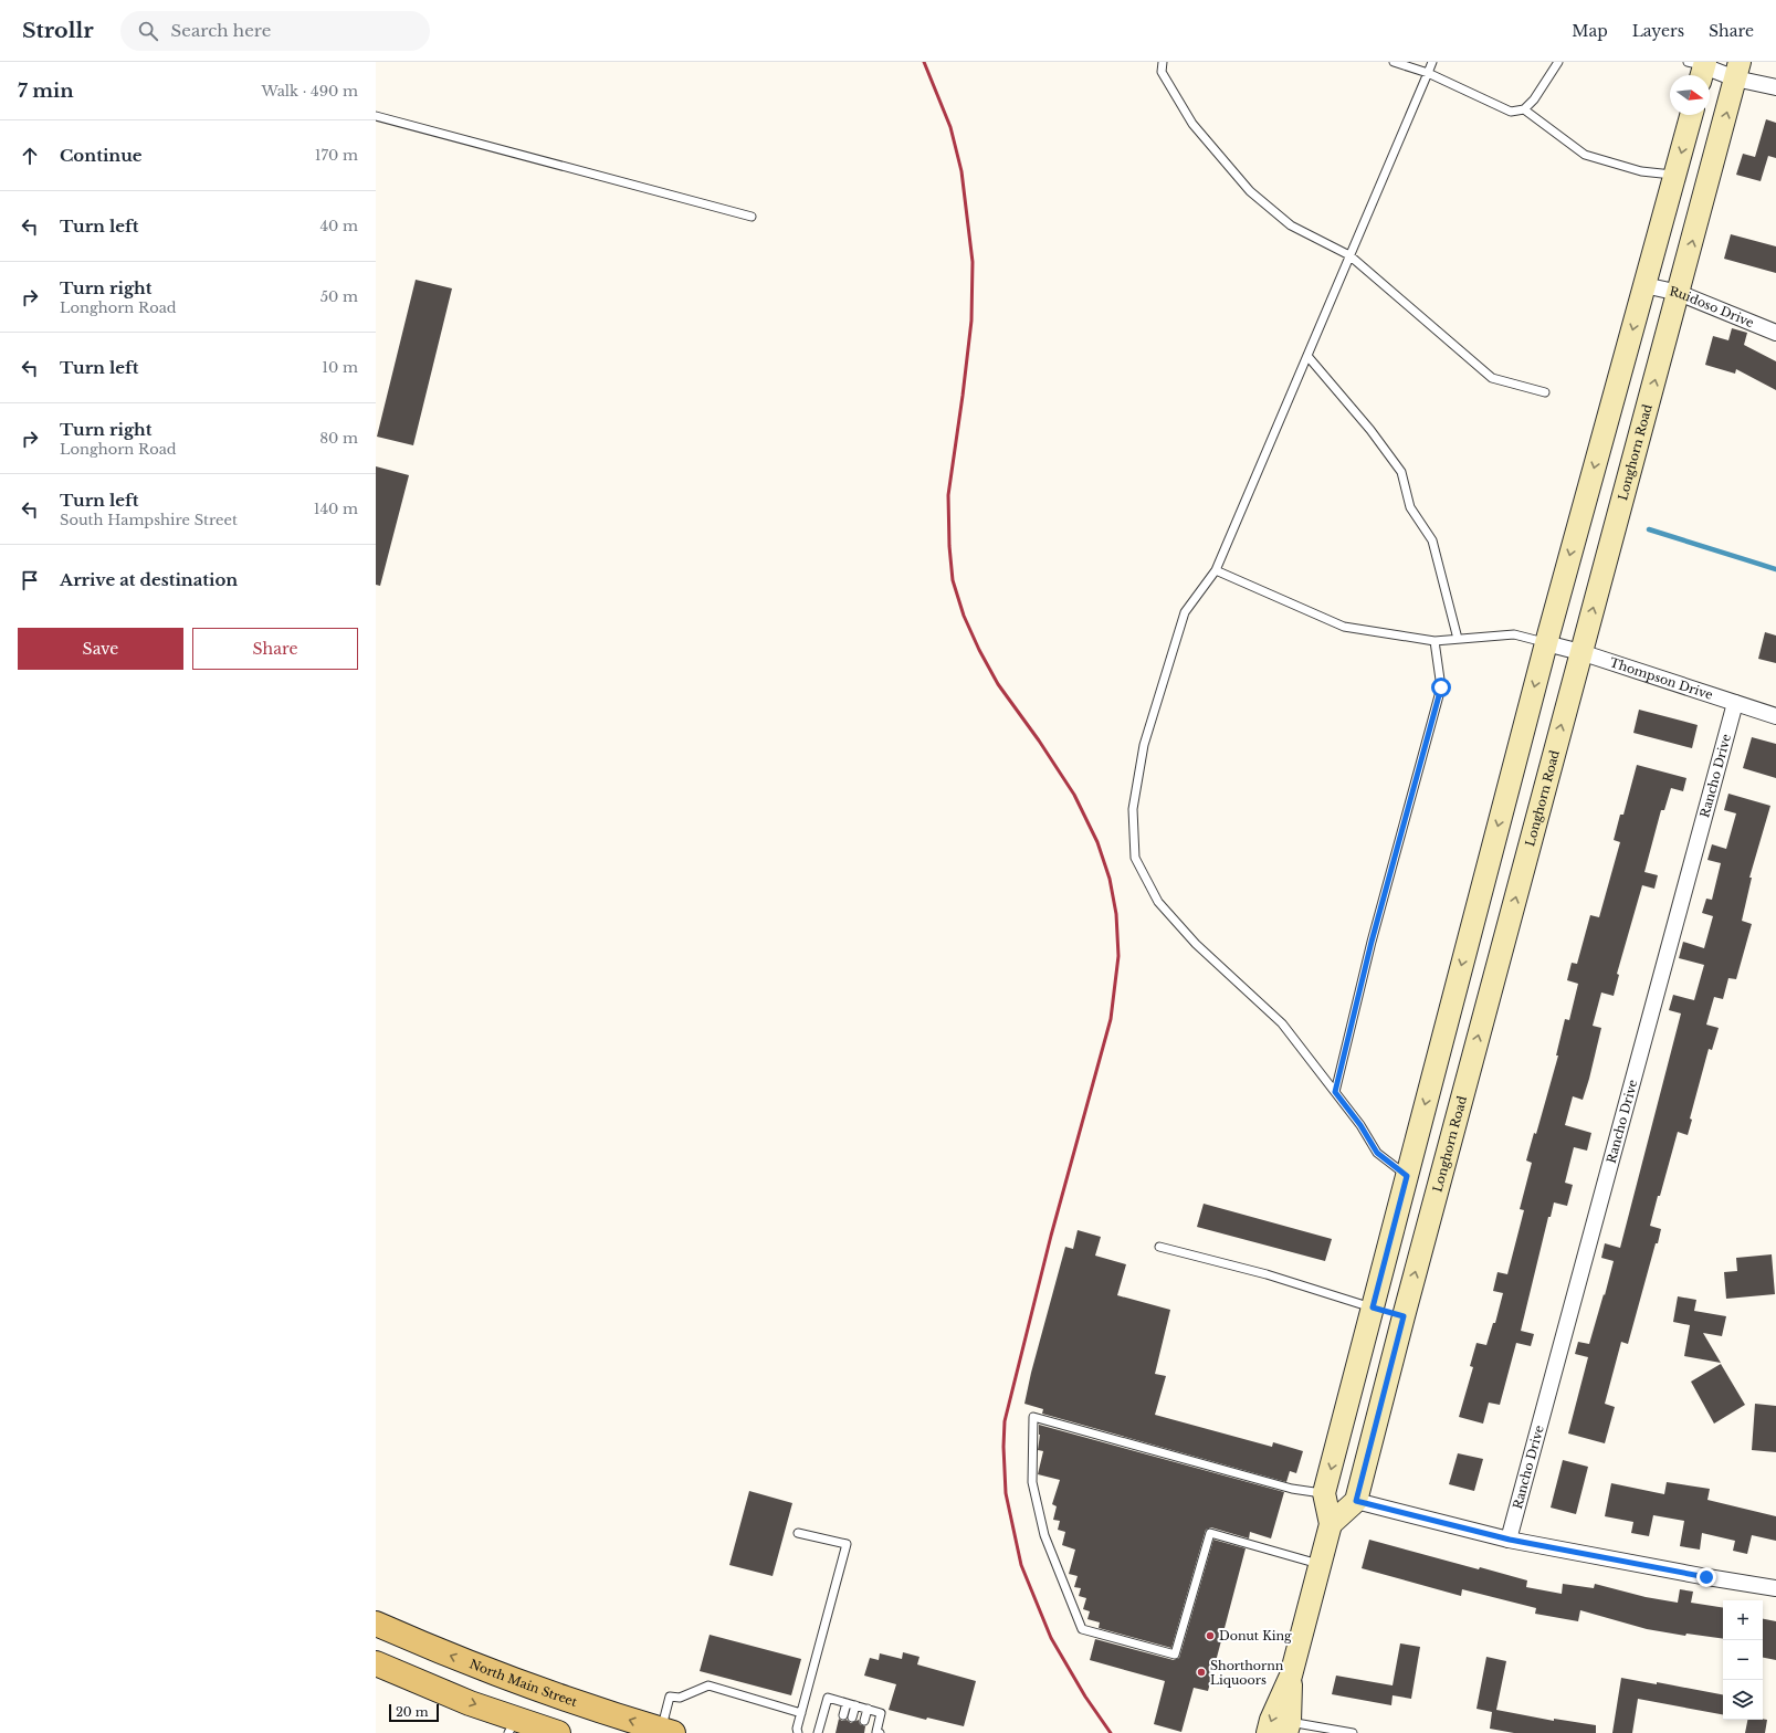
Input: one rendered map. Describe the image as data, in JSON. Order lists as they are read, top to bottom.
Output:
{
  "streets": {
    "main road": ["Longhorn Road", "North Main Street"],
    "street": ["Ruidoso Drive", "Thompson Drive", "Rancho Drive"]
  },
  "crossings": [
    ["Ruidoso Drive", "Longhorn Road"],
    ["Longhorn Road", "Thompson Drive"],
    ["Thompson Drive", "Rancho Drive"]
  ],
  "places": ["Donut King", "Shorthornn Liquoors"],
  "scale_bar": "20 m",
  "north": "right",
  "page": {
    "header": "Strollr",
    "search": "Search here",
    "nav": ["Map", "Layers", "Share"],
    "heading": ["7 min", "Walk · 490 m"],
    "list": [
      ["Continue", "170 m"],
      ["Turn left", "40 m"],
      ["Turn right", "Longhorn Road", "50 m"],
      ["Turn left", "10 m"],
      ["Turn right", "Longhorn Road", "80 m"],
      ["Turn left", "South Hampshire Street", "140 m"],
      "Arrive at destination"
    ],
    "buttons": ["Save", "Share"],
    "map_buttons": ["+", "−"],
    "scale": "20 m"
  }
}
